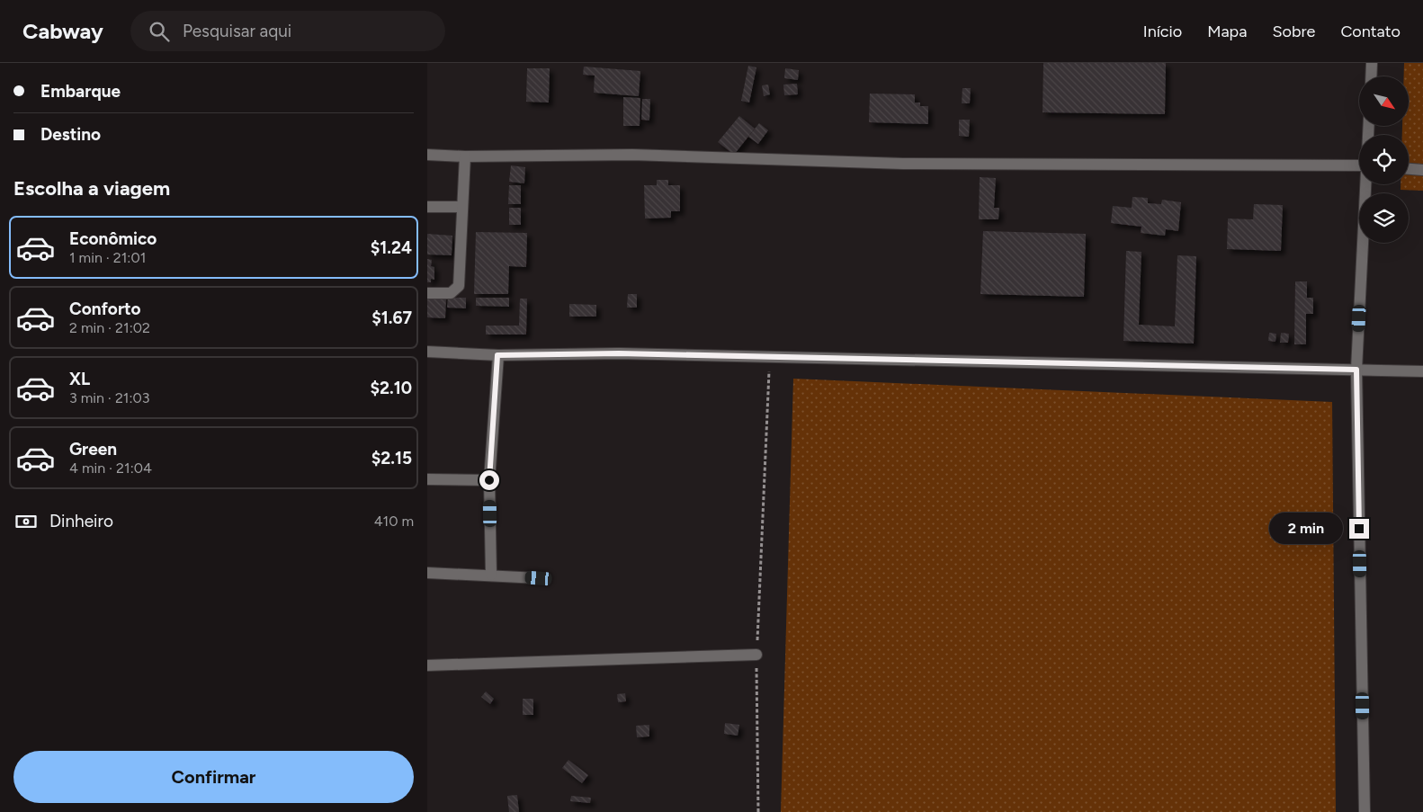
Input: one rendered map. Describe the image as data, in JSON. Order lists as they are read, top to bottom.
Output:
{
  "north": "bottom right",
  "page": {
    "header": "Cabway",
    "search": "Pesquisar aqui",
    "nav": [
      "Início",
      "Mapa",
      "Sobre",
      "Contato"
    ],
    "banner": ["Embarque", "Destino"],
    "heading": "Escolha a viagem",
    "list": [
      {
        "name": "Econômico",
        "note": "1 min · 21:01",
        "value": "$1.24"
      },
      {
        "name": "Conforto",
        "note": "2 min · 21:02",
        "value": "$1.67"
      },
      {
        "name": "XL",
        "note": "3 min · 21:03",
        "value": "$2.10"
      },
      {
        "name": "Green",
        "note": "4 min · 21:04",
        "value": "$2.15"
      }
    ],
    "pay": ["Dinheiro", "410 m"],
    "bubble": "2 min",
    "buttons": "Confirmar"
  }
}
